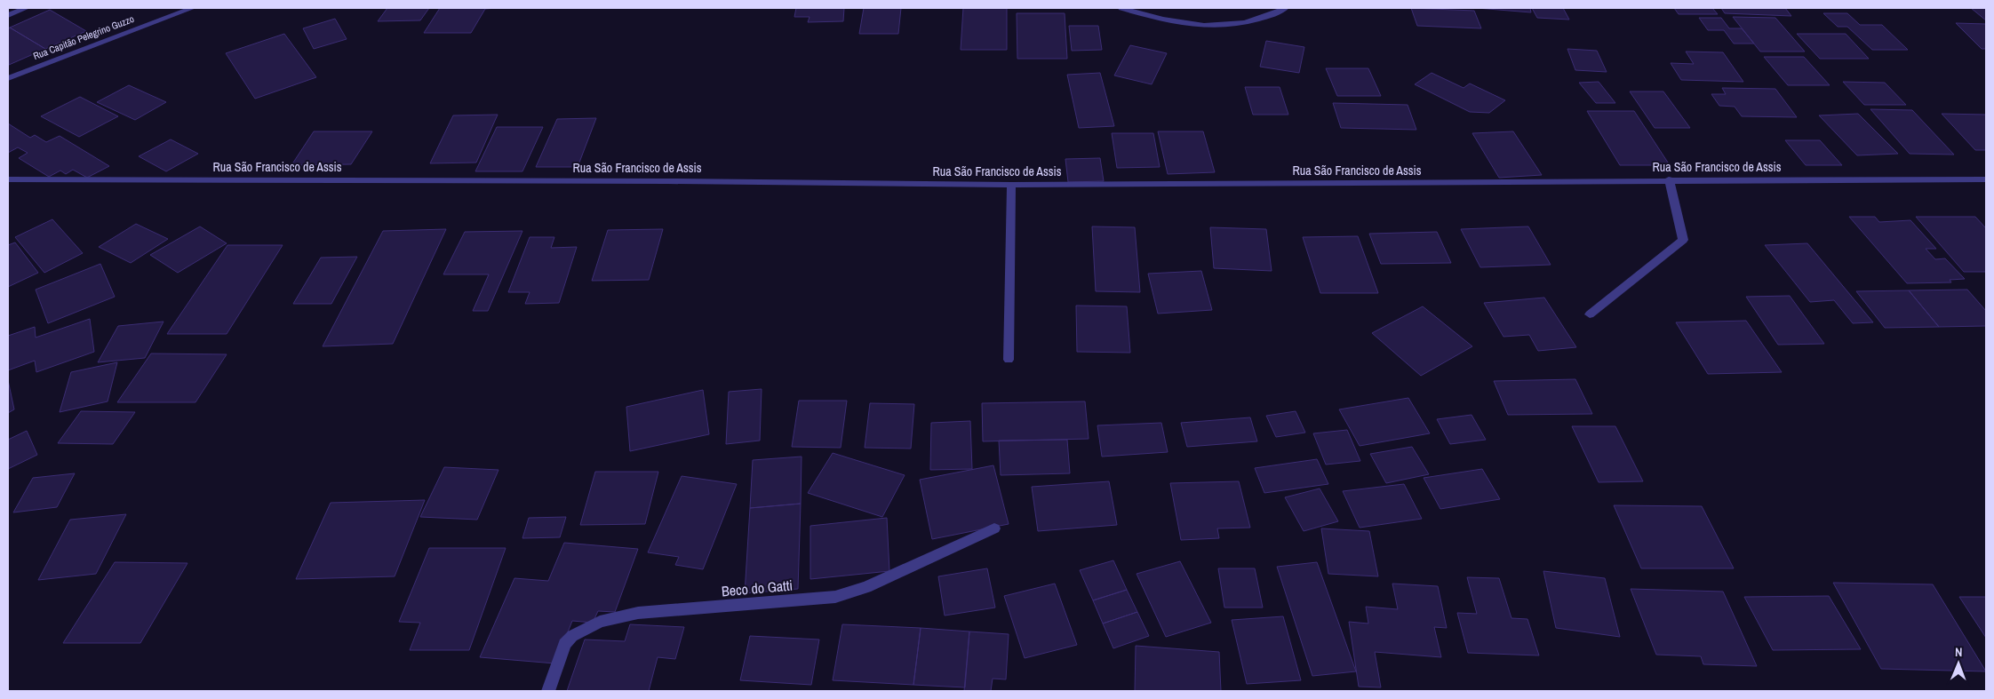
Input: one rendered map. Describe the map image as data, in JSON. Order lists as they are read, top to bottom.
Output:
{
  "streets": {
    "street": ["Rua Capitão Pelegrino Guzzo", "Rua São Francisco de Assis", "Beco do Gatti"]
  },
  "north": "top"
}
